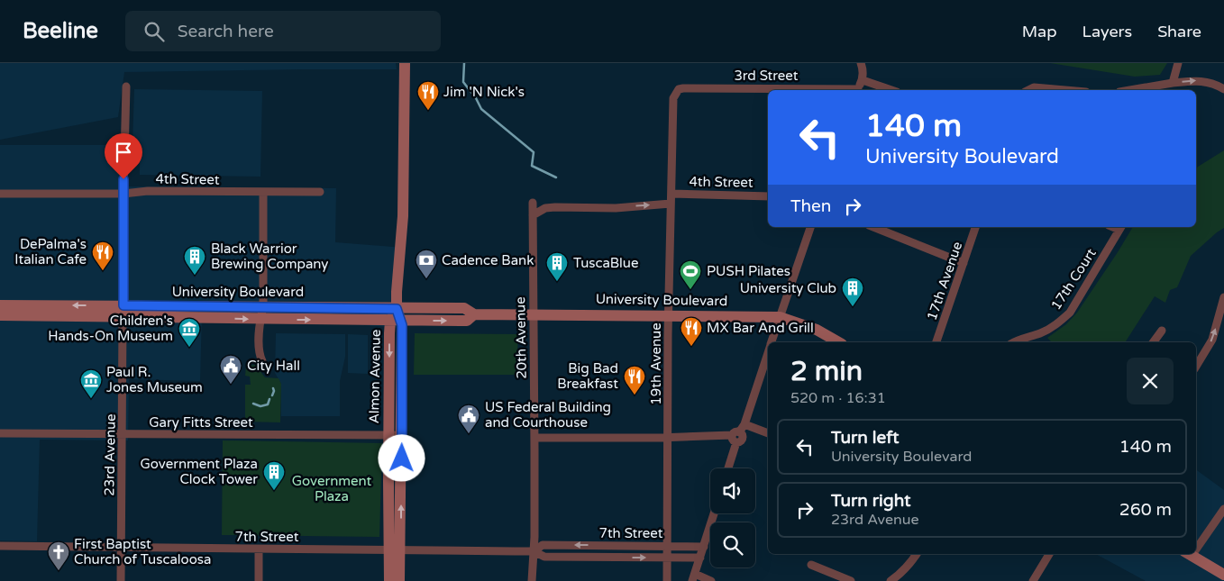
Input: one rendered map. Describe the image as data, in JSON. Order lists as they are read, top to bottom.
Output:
{
  "streets": {
    "main road": ["University Boulevard", "Almon Avenue"],
    "street": [
      "3rd Street",
      "4th Street",
      "17th Court",
      "17th Avenue",
      "20th Avenue",
      "19th Avenue",
      "Gary Fitts Street",
      "23rd Avenue",
      "7th Street"
    ]
  },
  "crossings": [
    ["3rd Street", "19th Avenue"],
    ["4th Street", "19th Avenue"],
    ["4th Street", "23rd Avenue"],
    ["University Boulevard", "20th Avenue"],
    ["University Boulevard", "19th Avenue"],
    ["University Boulevard", "Almon Avenue"],
    ["University Boulevard", "23rd Avenue"],
    ["20th Avenue", "7th Street"],
    ["19th Avenue", "7th Street"],
    ["Almon Avenue", "Gary Fitts Street"],
    ["Almon Avenue", "7th Street"],
    ["Gary Fitts Street", "23rd Avenue"],
    ["23rd Avenue", "7th Street"]
  ],
  "parks": ["Government Plaza"],
  "places": {
    "restaurant": [
      "Jim 'N Nick's",
      "DePalma's Italian Cafe",
      "MX Bar And Grill",
      "Big Bad Breakfast"
    ],
    "building": [
      "Black Warrior Brewing Company",
      "TuscaBlue",
      "University Club",
      "Government Plaza Clock Tower"
    ],
    "bank": ["Cadence Bank"],
    "sports": ["PUSH Pilates"],
    "museum": ["Children's Hands-On Museum", "Paul R. Jones Museum"],
    "public building": ["City Hall", "US Federal Building and Courthouse"],
    "church": ["First Baptist Church of Tuscaloosa"]
  },
  "page": {
    "header": "Beeline",
    "search": "Search here",
    "nav": ["Map", "Layers", "Share"],
    "turn": ["140 m", "University Boulevard"],
    "then": "Then",
    "heading": ["2 min", "520 m · 16:31"],
    "list": [
      {
        "name": "Turn left",
        "note": "University Boulevard",
        "value": "140 m"
      },
      {
        "name": "Turn right",
        "note": "23rd Avenue",
        "value": "260 m"
      }
    ]
  }
}
